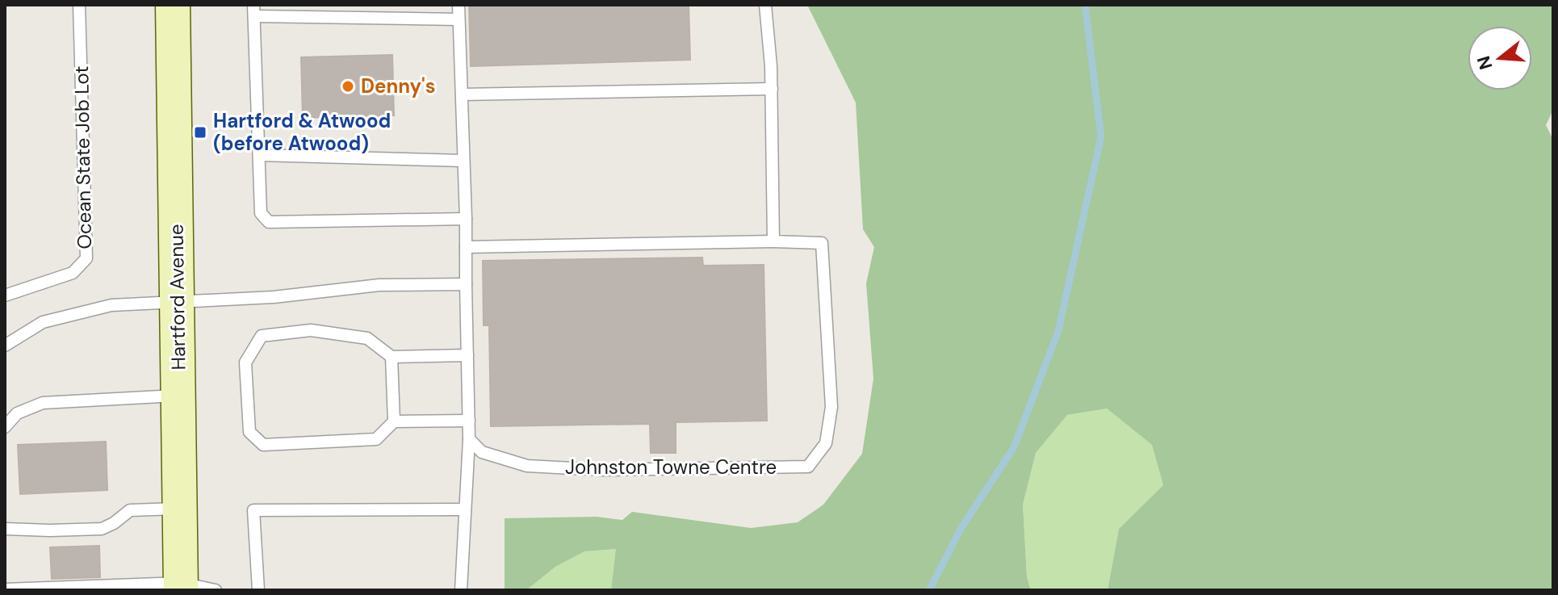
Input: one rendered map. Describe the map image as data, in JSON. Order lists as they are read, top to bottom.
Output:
{
  "streets": {
    "main road": ["Hartford Avenue"],
    "lane": ["Ocean State Job Lot", "Johnston Towne Centre"]
  },
  "places": {
    "other": ["Denny's"],
    "transit": ["Hartford & Atwood (before Atwood)"]
  },
  "north": "left"
}
